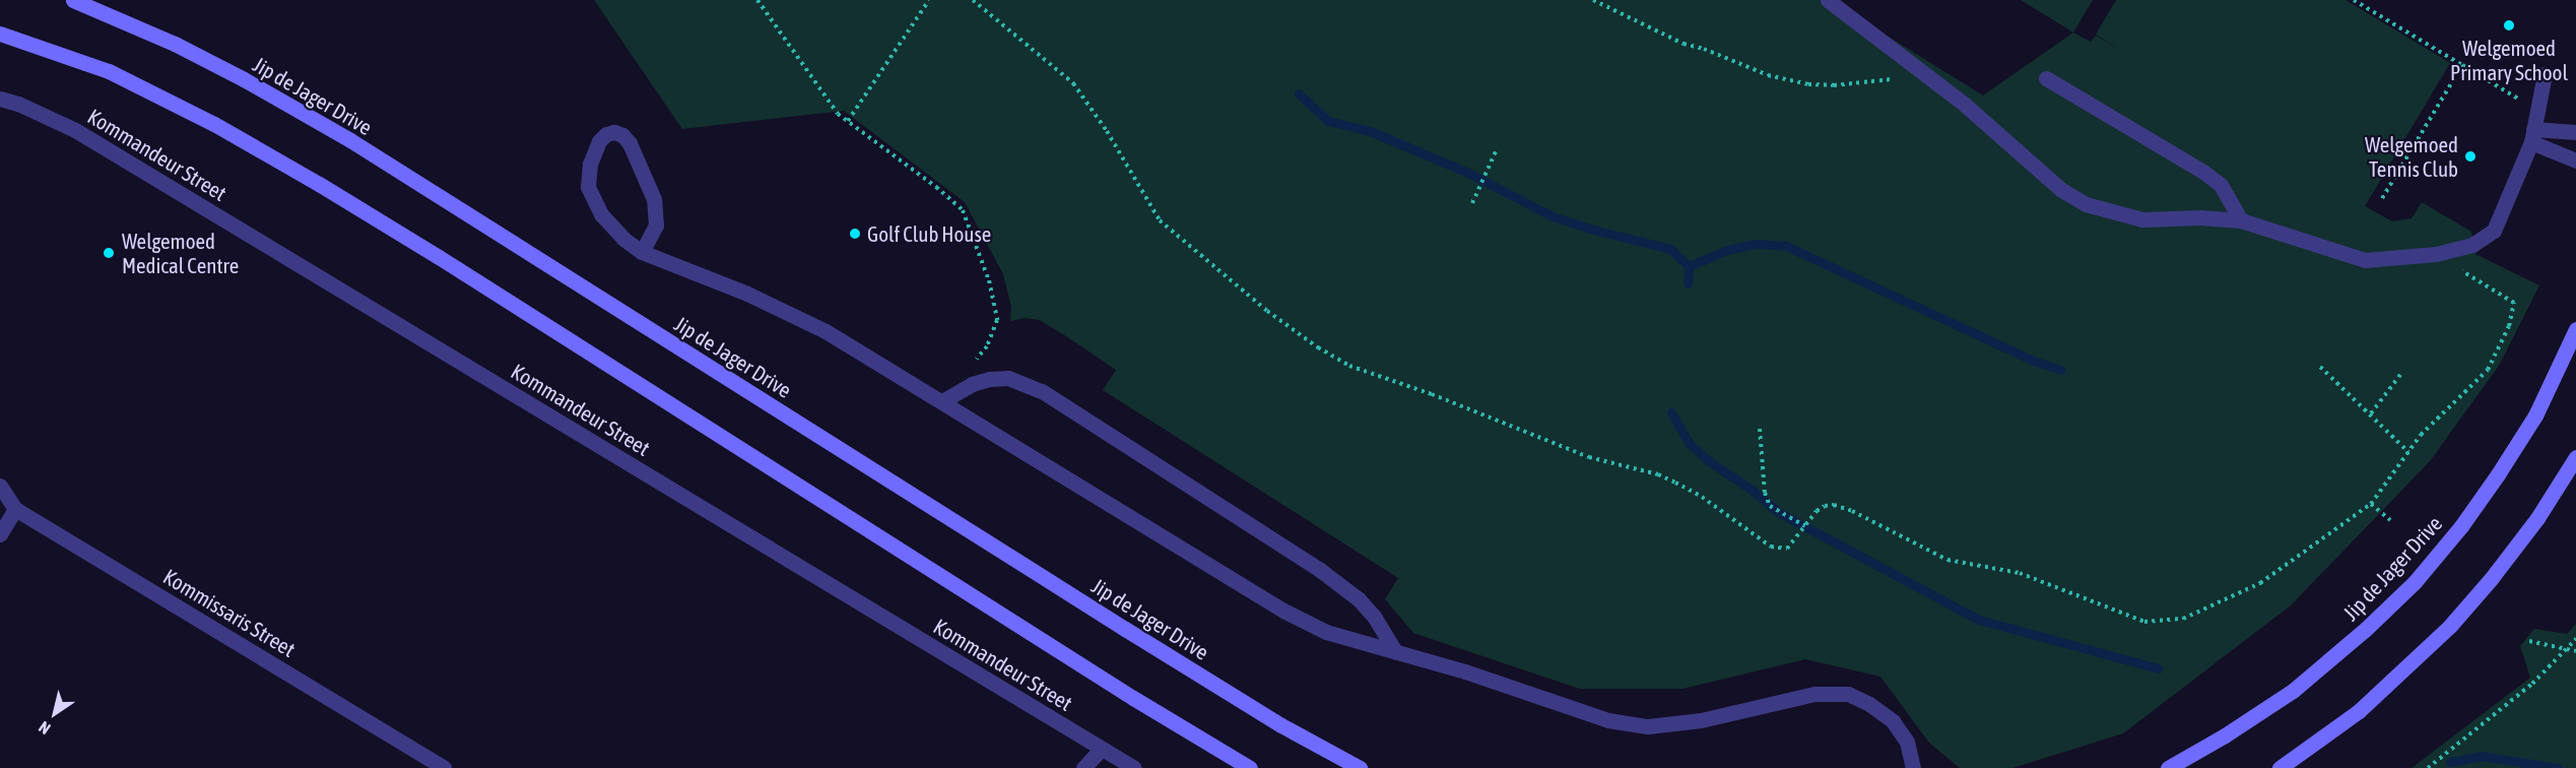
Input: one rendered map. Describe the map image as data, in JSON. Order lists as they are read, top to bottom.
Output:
{
  "streets": {
    "main road": ["Jip de Jager Drive"],
    "street": ["Kommandeur Street", "Kommissaris Street"]
  },
  "places": [
    "Welgemoed Primary School",
    "Welgemoed Tennis Club",
    "Golf Club House",
    "Welgemoed Medical Centre"
  ],
  "north": "bottom left"
}
